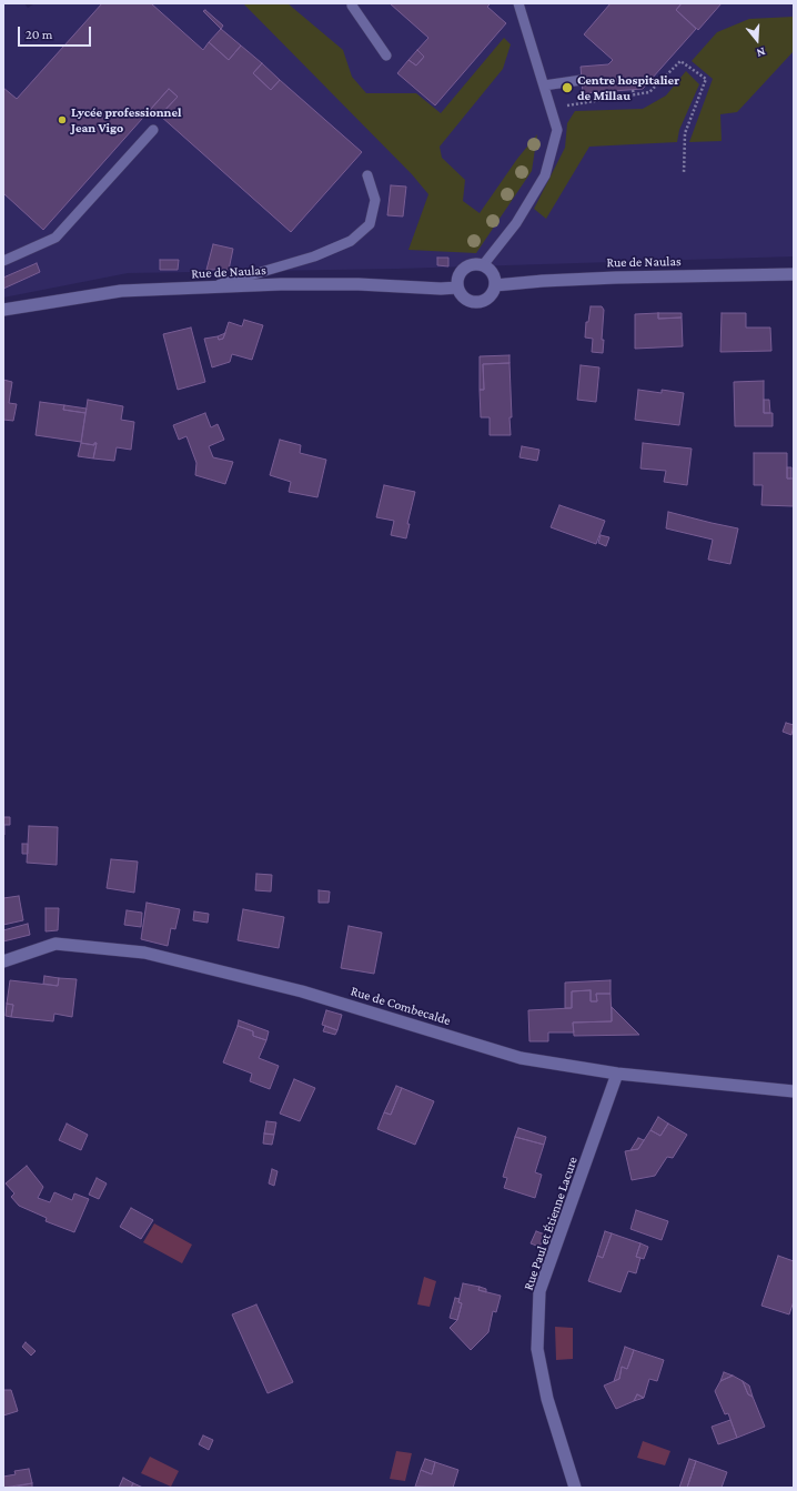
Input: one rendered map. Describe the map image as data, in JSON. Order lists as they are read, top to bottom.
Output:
{
  "streets": {
    "street": ["Rue de Naulas", "Rue de Combecalde", "Rue Paul et Étienne Lacure"]
  },
  "crossings": [
    ["Rue de Combecalde", "Rue Paul et Étienne Lacure"]
  ],
  "places": ["Centre hospitalier de Millau", "Lycée professionnel Jean Vigo"],
  "scale_bar": "20 m",
  "north": "bottom"
}
